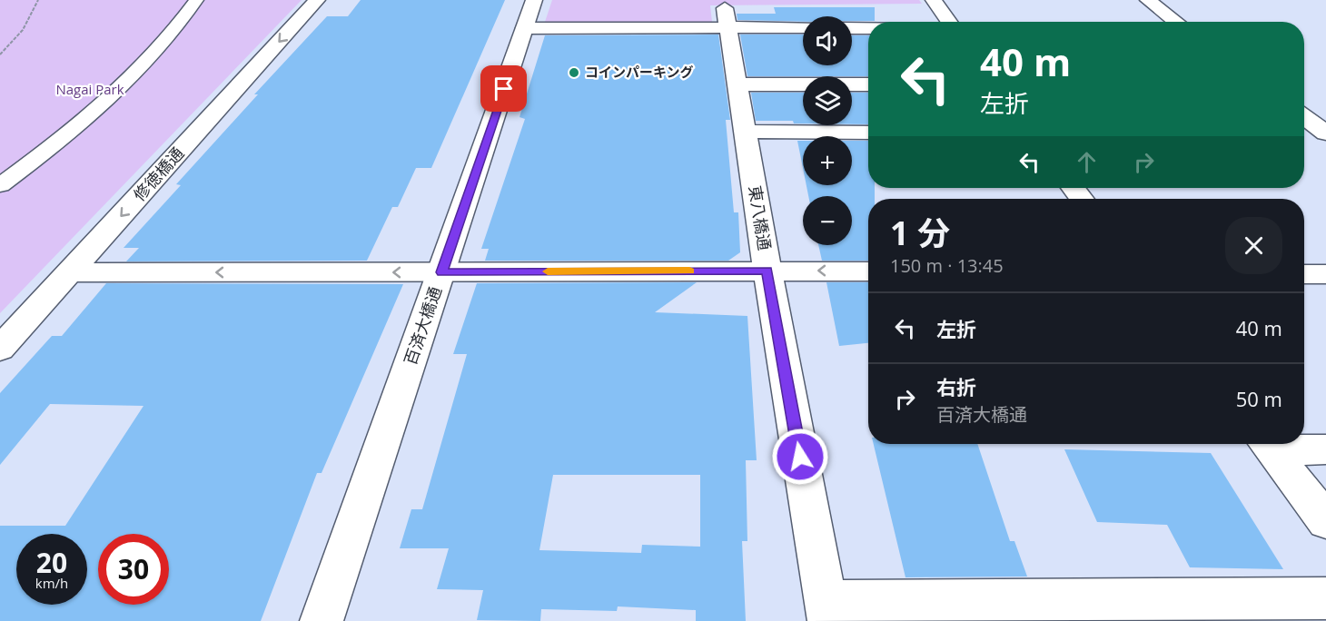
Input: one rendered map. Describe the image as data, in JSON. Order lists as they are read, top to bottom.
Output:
{
  "streets": {
    "street": ["修徳橋通", "東八橋通", "百済大橋通"]
  },
  "parks": ["Nagai Park"],
  "places": ["コインパーキング"],
  "page": {
    "map_buttons": ["+", "−"],
    "turn": ["40 m", "左折"],
    "heading": ["1 分", "150 m · 13:45"],
    "list": [
      {
        "name": "左折",
        "value": "40 m"
      },
      {
        "name": "右折",
        "note": "百済大橋通",
        "value": "50 m"
      }
    ],
    "speed": "20 km/h",
    "limit": "30"
  }
}
